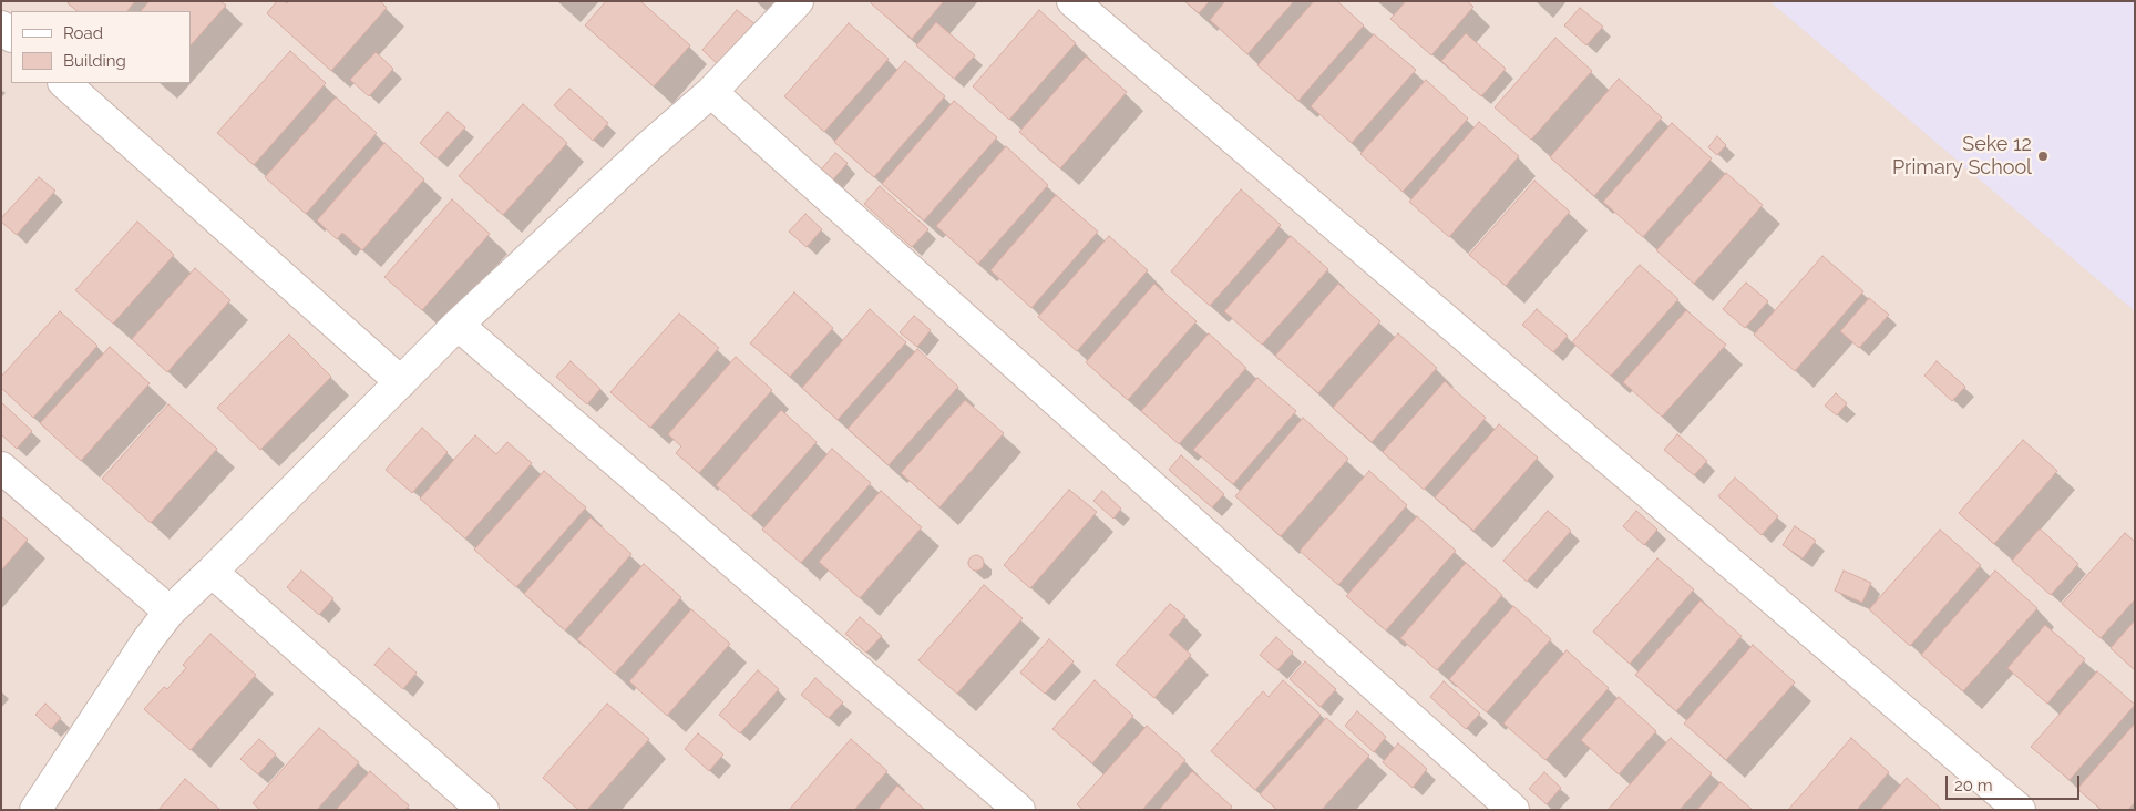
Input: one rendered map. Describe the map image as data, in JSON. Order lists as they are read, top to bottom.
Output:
{
  "places": ["Seke 12 Primary School"],
  "legend": ["Road", "Building"],
  "scale_bar": "20 m"
}
